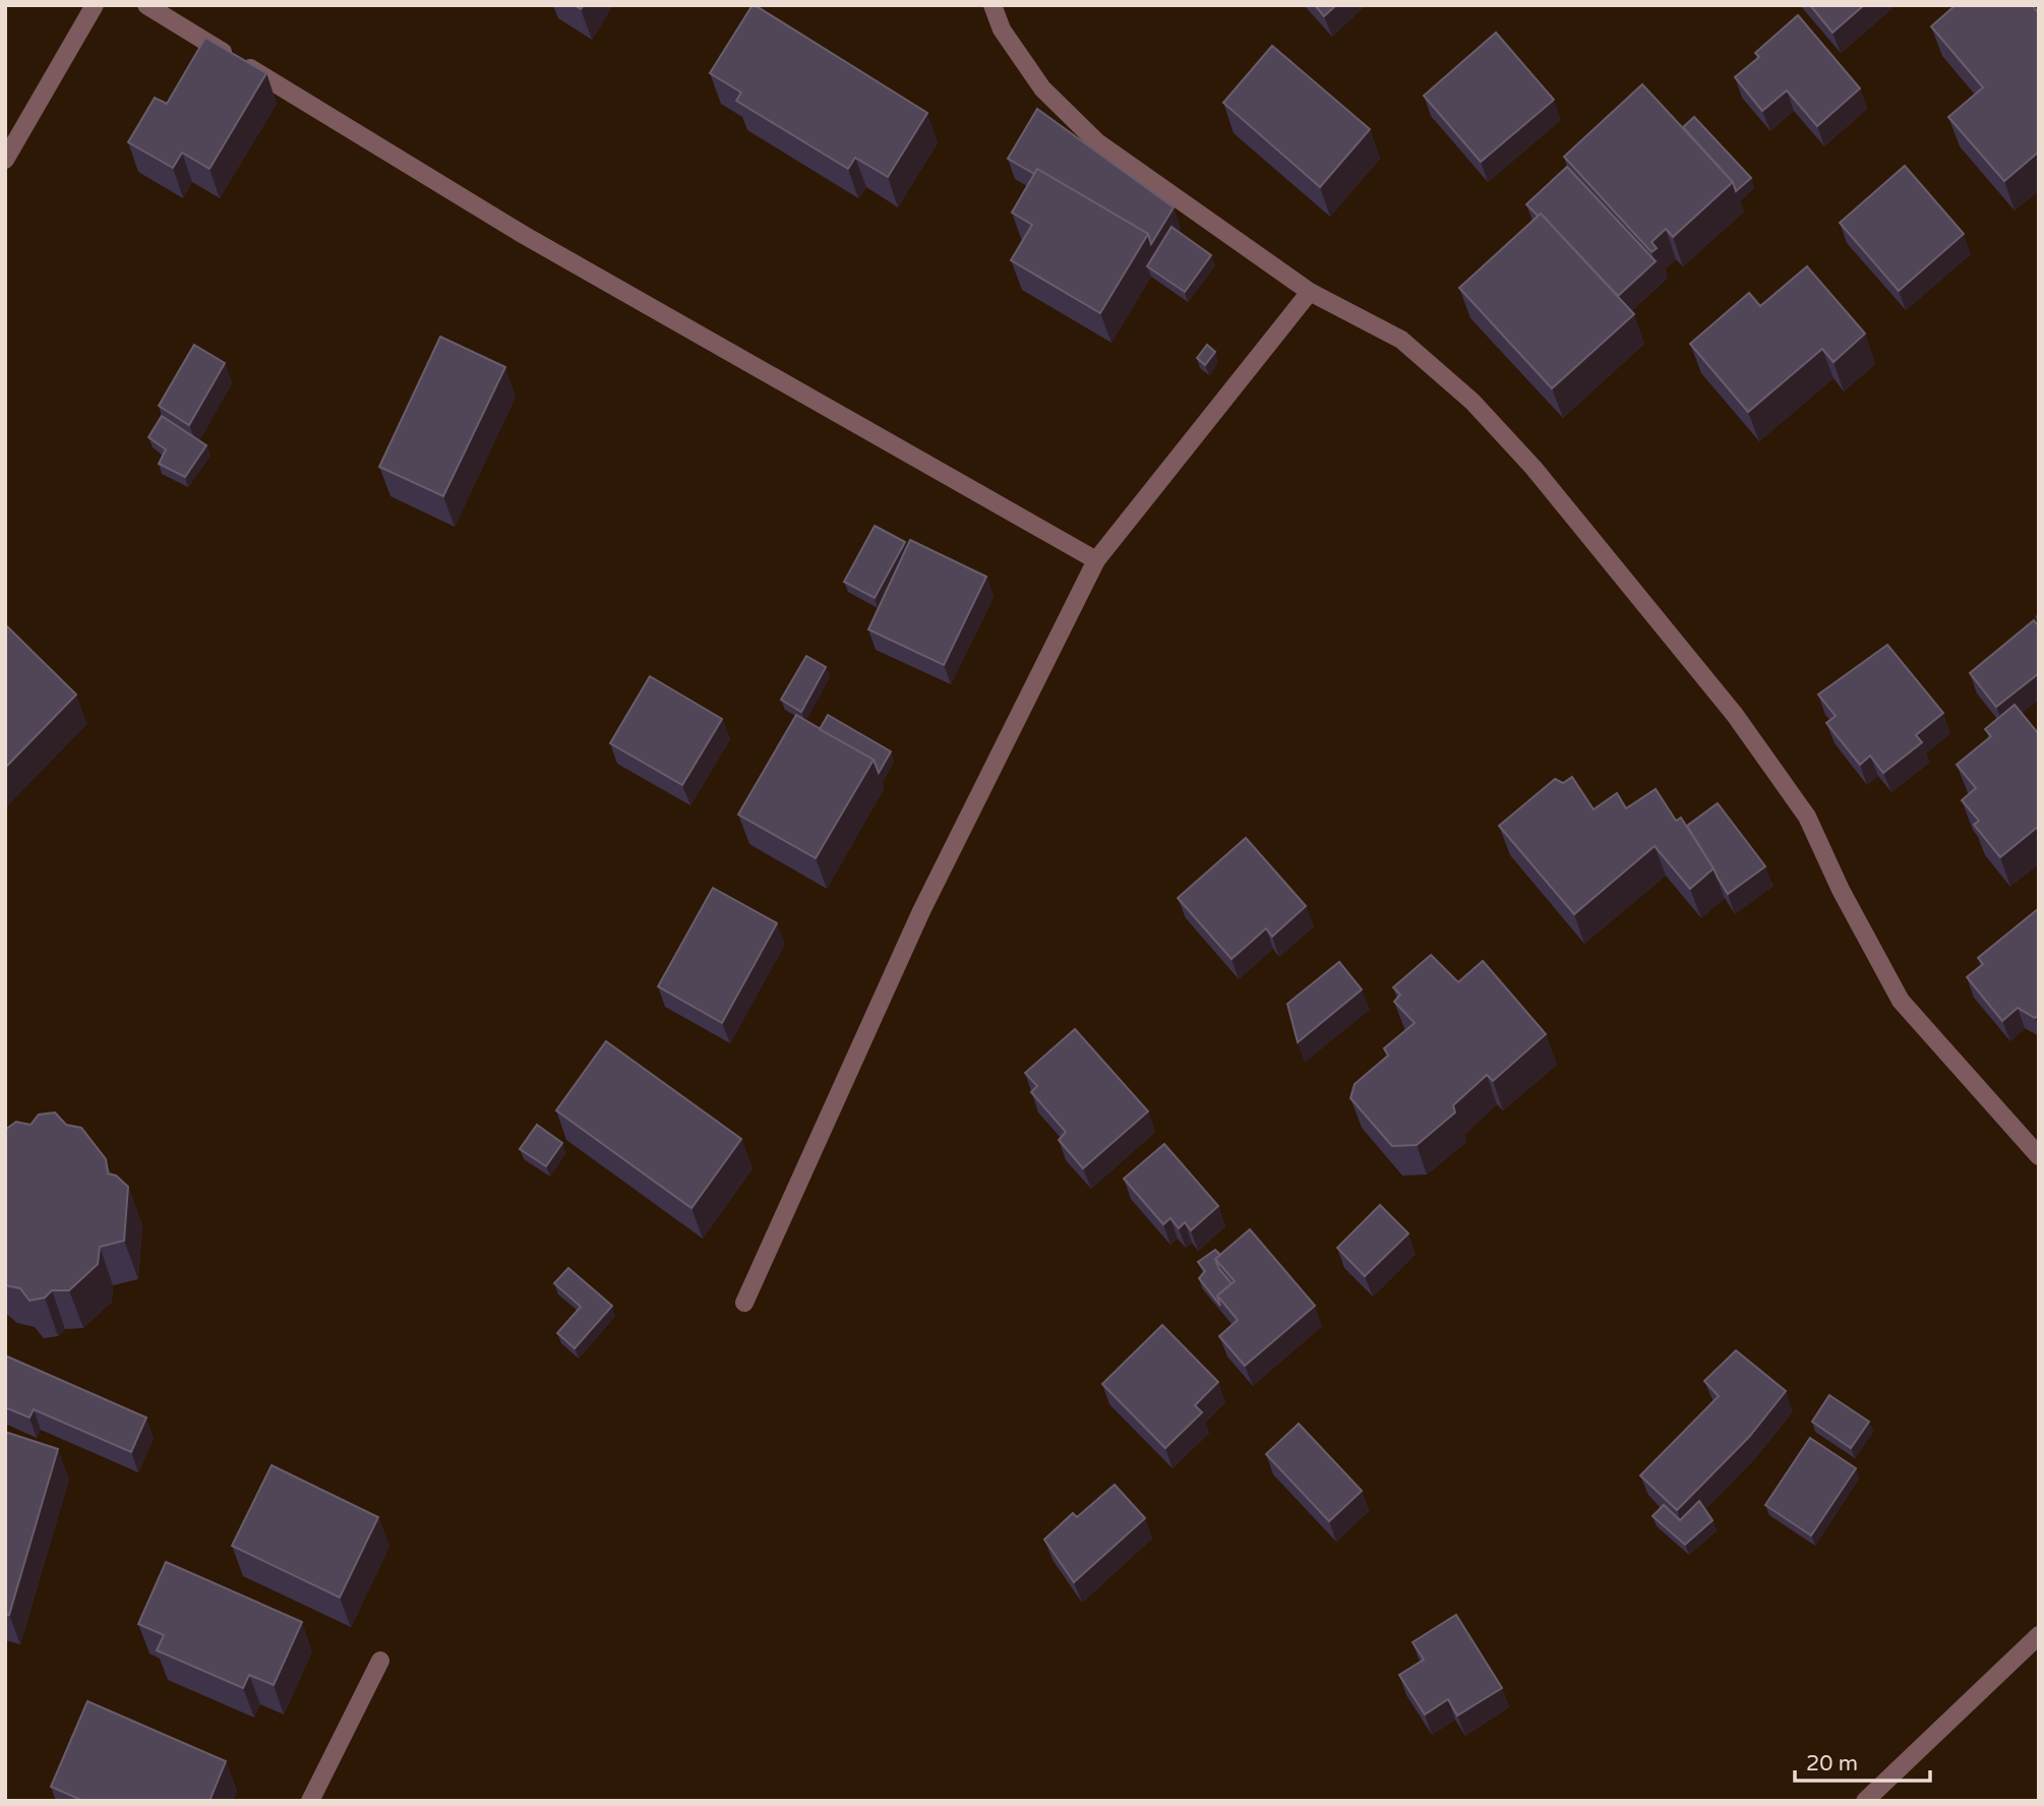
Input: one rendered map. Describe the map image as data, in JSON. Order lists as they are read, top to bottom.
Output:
{
  "scale_bar": "20 m"
}
